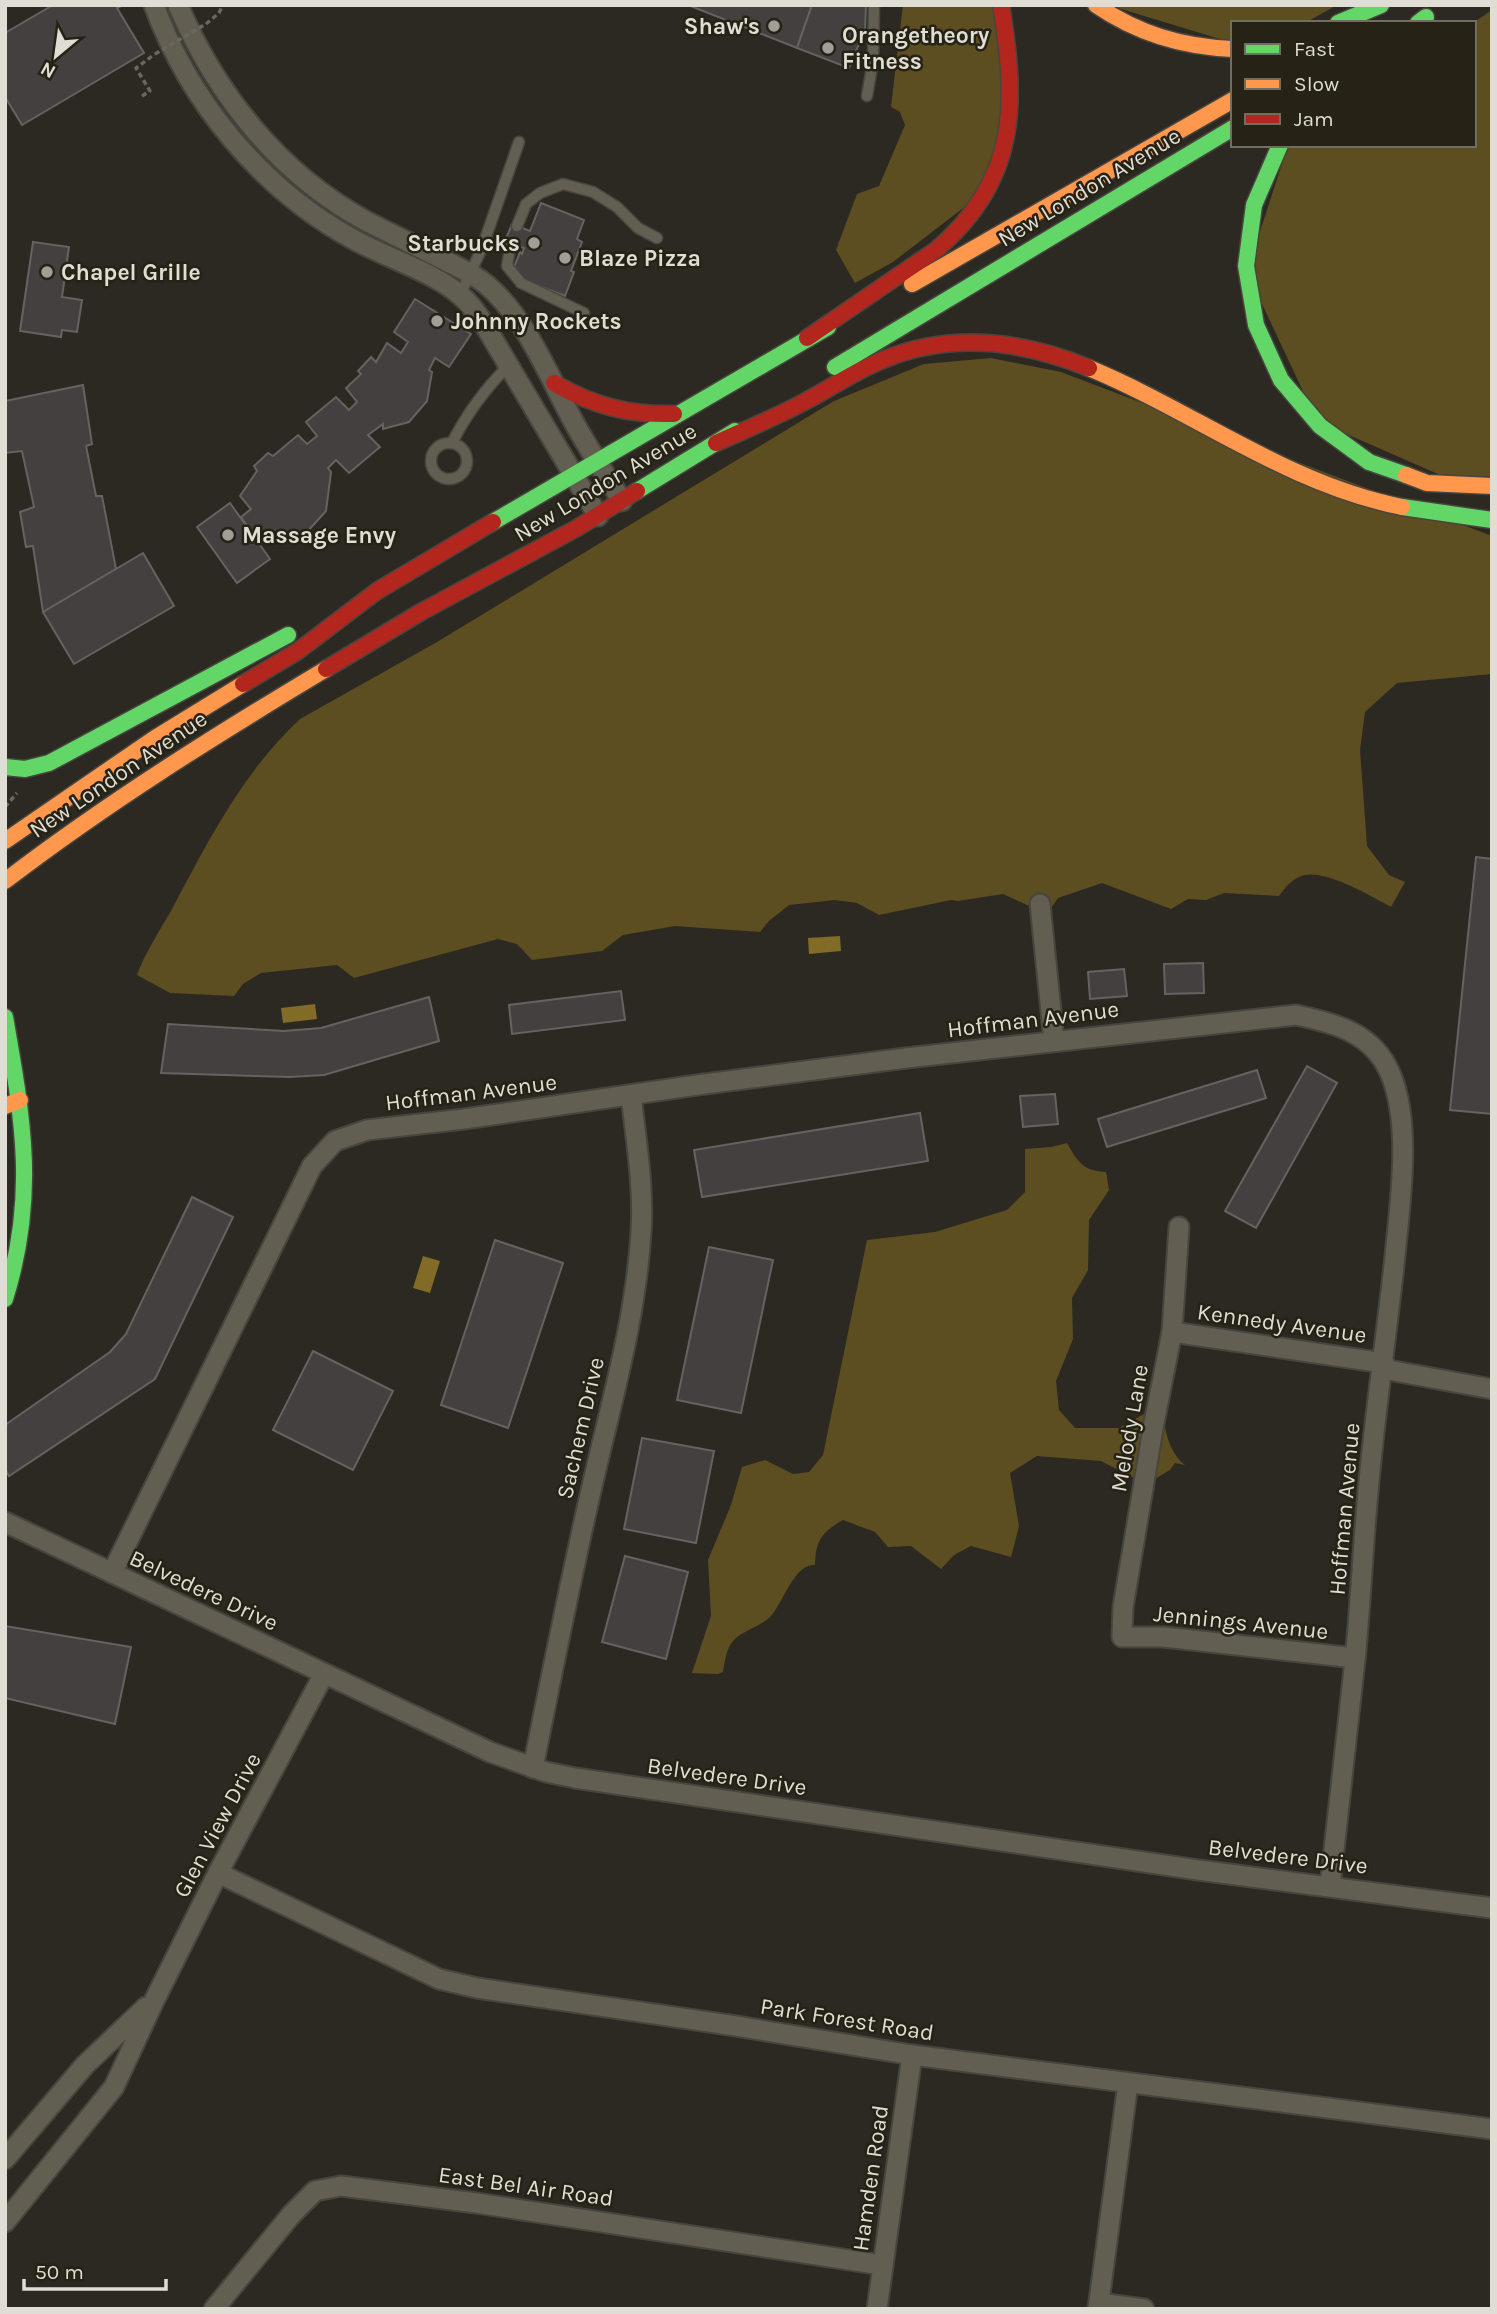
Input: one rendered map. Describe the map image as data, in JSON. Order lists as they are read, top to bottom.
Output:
{
  "streets": {
    "main road": ["New London Avenue"],
    "street": [
      "Hoffman Avenue",
      "Kennedy Avenue",
      "Sachem Drive",
      "Melody Lane",
      "Belvedere Drive",
      "Jennings Avenue",
      "Glen View Drive",
      "Park Forest Road",
      "Hamden Road",
      "East Bel Air Road"
    ]
  },
  "crossings": [
    ["Hoffman Avenue", "Kennedy Avenue"],
    ["Hoffman Avenue", "Sachem Drive"],
    ["Hoffman Avenue", "Belvedere Drive"],
    ["Hoffman Avenue", "Jennings Avenue"],
    ["Kennedy Avenue", "Melody Lane"],
    ["Sachem Drive", "Belvedere Drive"],
    ["Melody Lane", "Jennings Avenue"],
    ["Belvedere Drive", "Glen View Drive"],
    ["Glen View Drive", "Park Forest Road"],
    ["Park Forest Road", "Hamden Road"],
    ["Hamden Road", "East Bel Air Road"]
  ],
  "places": [
    "Shaw's",
    "Orangetheory Fitness",
    "Starbucks",
    "Blaze Pizza",
    "Chapel Grille",
    "Johnny Rockets",
    "Massage Envy"
  ],
  "legend": ["Fast", "Slow", "Jam"],
  "scale_bar": "50 m",
  "north": "bottom left"
}
